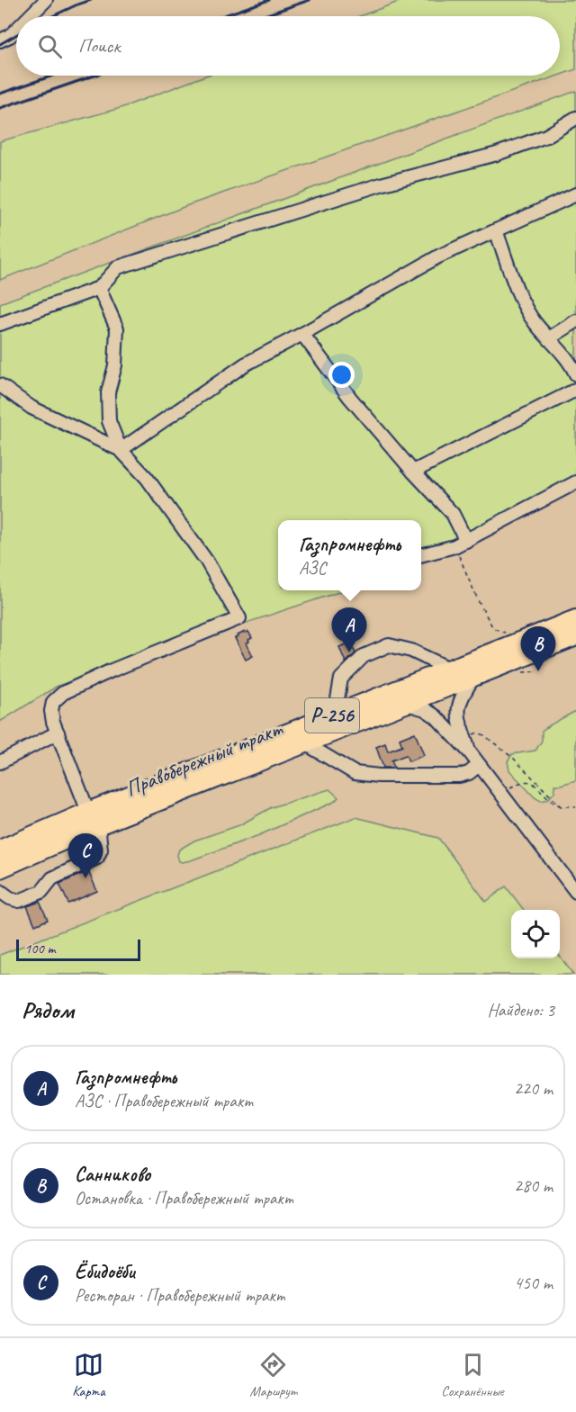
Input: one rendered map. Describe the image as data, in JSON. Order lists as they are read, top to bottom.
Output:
{
  "streets": {
    "highway": ["Р-256", "Правобережный тракт"]
  },
  "scale_bar": "100 m",
  "page": {
    "search": "Поиск",
    "popup": ["Газпромнефть", "АЗС"],
    "pins": ["A", "B", "C"],
    "scale": "100 m",
    "heading": ["Рядом", "Найдено: 3"],
    "list": [
      {
        "mark": "A",
        "name": "Газпромнефть",
        "note": "АЗС · Правобережный тракт",
        "value": "220 m"
      },
      {
        "mark": "B",
        "name": "Санниково",
        "note": "Остановка · Правобережный тракт",
        "value": "280 m"
      },
      {
        "mark": "C",
        "name": "Ёбидоёби",
        "note": "Ресторан · Правобережный тракт",
        "value": "450 m"
      }
    ],
    "nav": ["Карта", "Маршрут", "Сохранённые"]
  }
}
